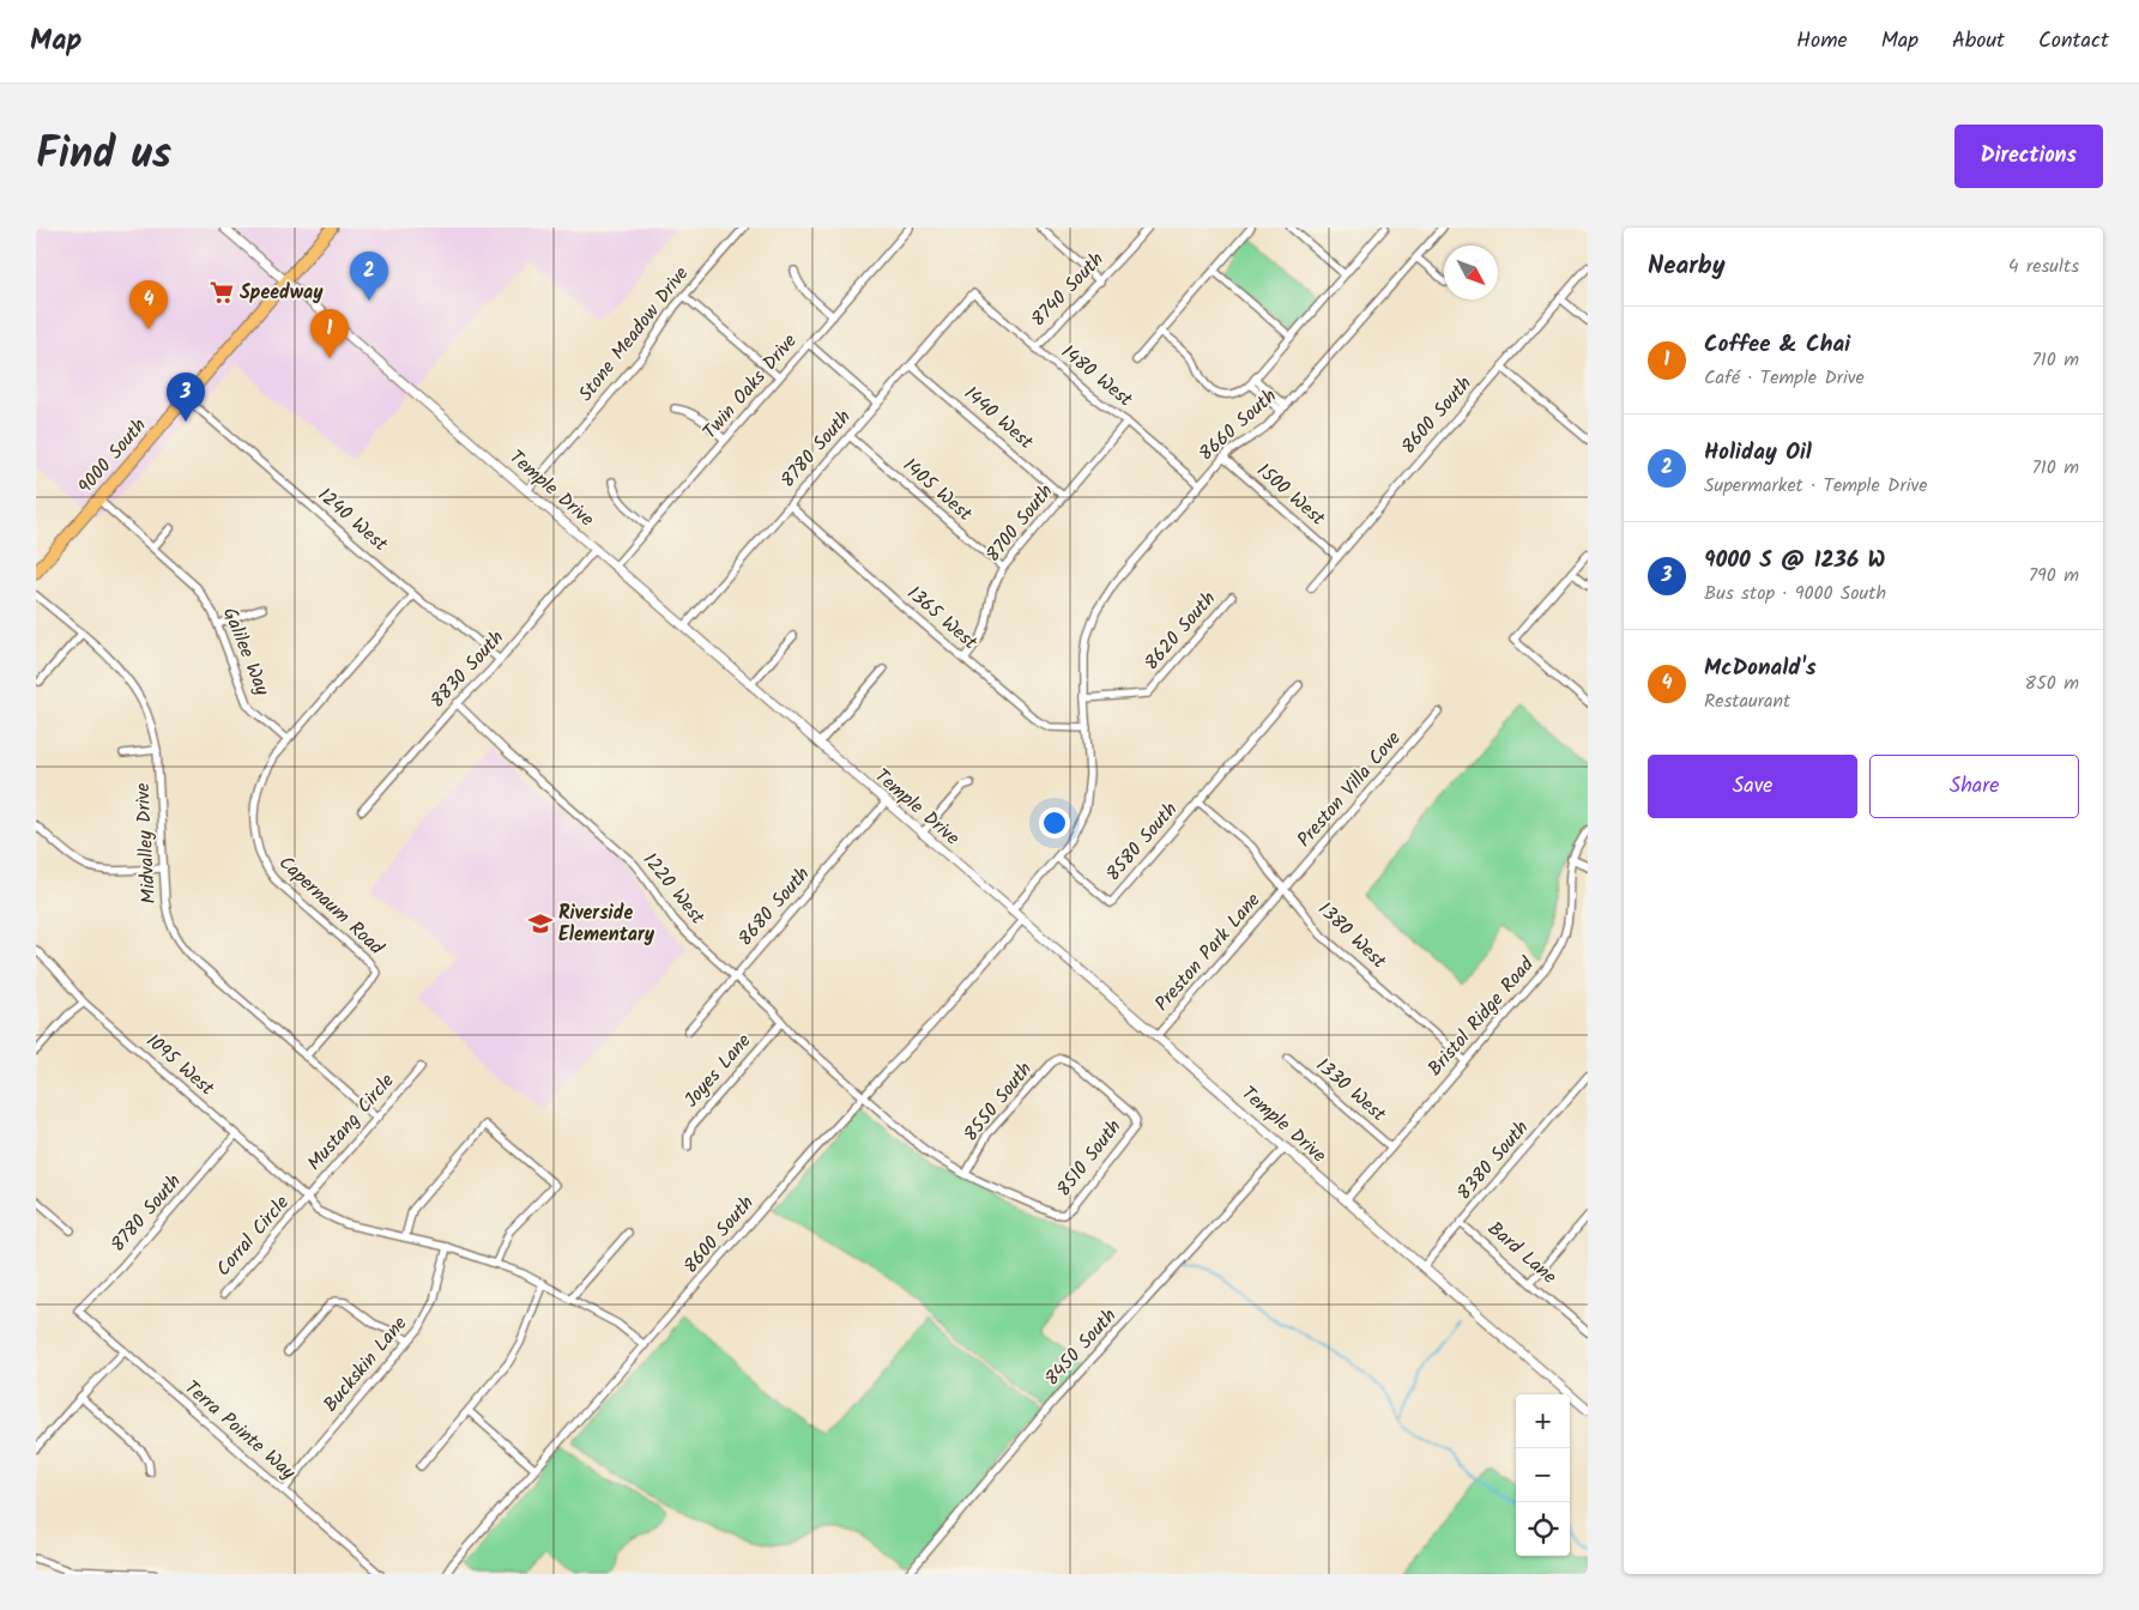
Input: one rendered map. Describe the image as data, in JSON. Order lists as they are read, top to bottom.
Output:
{
  "streets": {
    "main road": ["9000 South"],
    "street": [
      "8740 South",
      "Stone Meadow Drive",
      "1480 West",
      "Twin Oaks Drive",
      "8600 South",
      "1440 West",
      "8660 South",
      "8780 South",
      "Temple Drive",
      "1405 West",
      "1500 West",
      "1240 West",
      "8700 South",
      "1365 West",
      "8620 South",
      "Galilee Way",
      "8830 South",
      "Preston Villa Cove",
      "8580 South",
      "Midvalley Drive",
      "1220 West",
      "Capernaum Road",
      "8680 South",
      "1380 West",
      "Preston Park Lane",
      "Bristol Ridge Road",
      "1095 West",
      "Joyes Lane",
      "1330 West",
      "8550 South",
      "Mustang Circle",
      "8510 South",
      "8380 South",
      "Corral Circle",
      "Bard Lane",
      "8450 South",
      "Buckskin Lane",
      "Terra Pointe Way"
    ]
  },
  "crossings": [
    ["8740 South", "1480 West"],
    ["Stone Meadow Drive", "Temple Drive"],
    ["1480 West", "8660 South"],
    ["1480 West", "8780 South"],
    ["1480 West", "8700 South"],
    ["Twin Oaks Drive", "Temple Drive"],
    ["8600 South", "Temple Drive"],
    ["8600 South", "1500 West"],
    ["8600 South", "1220 West"],
    ["8600 South", "1095 West"],
    ["1440 West", "8780 South"],
    ["1440 West", "8700 South"],
    ["8660 South", "Temple Drive"],
    ["8660 South", "1500 West"],
    ["8660 South", "1365 West"],
    ["8660 South", "8620 South"],
    ["8660 South", "8580 South"],
    ["8780 South", "Temple Drive"],
    ["8780 South", "1405 West"],
    ["8780 South", "1365 West"],
    ["8780 South", "1095 West"],
    ["8780 South", "Terra Pointe Way"],
    ["9000 South", "Temple Drive"],
    ["9000 South", "1240 West"],
    ["9000 South", "Galilee Way"],
    ["Temple Drive", "8830 South"],
    ["Temple Drive", "8680 South"],
    ["Temple Drive", "Preston Park Lane"],
    ["Temple Drive", "Bristol Ridge Road"],
    ["Temple Drive", "8380 South"],
    ["Temple Drive", "8450 South"],
    ["1405 West", "8700 South"],
    ["1240 West", "8830 South"],
    ["1240 West", "Capernaum Road"],
    ["8700 South", "1365 West"],
    ["Galilee Way", "Capernaum Road"],
    ["8830 South", "1220 West"],
    ["Preston Villa Cove", "1380 West"],
    ["Preston Villa Cove", "Preston Park Lane"],
    ["8580 South", "1380 West"],
    ["Midvalley Drive", "Capernaum Road"],
    ["Midvalley Drive", "Mustang Circle"],
    ["1220 West", "8680 South"],
    ["1220 West", "Joyes Lane"],
    ["1220 West", "8550 South"],
    ["1220 West", "8510 South"],
    ["1380 West", "Preston Park Lane"],
    ["1380 West", "Bristol Ridge Road"],
    ["Bristol Ridge Road", "1330 West"],
    ["1095 West", "Mustang Circle"],
    ["1095 West", "Corral Circle"],
    ["1095 West", "Buckskin Lane"],
    ["8550 South", "8510 South"],
    ["Mustang Circle", "Corral Circle"],
    ["8380 South", "Bard Lane"],
    ["Buckskin Lane", "Terra Pointe Way"]
  ],
  "places": {
    "supermarket": ["Speedway"],
    "school or university": ["Riverside Elementary"]
  },
  "north": "bottom right",
  "page": {
    "header": "Map",
    "nav": [
      "Home",
      "Map",
      "About",
      "Contact"
    ],
    "title": "Find us",
    "buttons": [
      "Directions",
      ["Save", "Share"]
    ],
    "heading": ["Nearby", "4 results"],
    "pins": [
      "2",
      "4",
      "1",
      "3"
    ],
    "list": [
      {
        "mark": "1",
        "name": "Coffee & Chai",
        "note": "Café · Temple Drive",
        "value": "710 m"
      },
      {
        "mark": "2",
        "name": "Holiday Oil",
        "note": "Supermarket · Temple Drive",
        "value": "710 m"
      },
      {
        "mark": "3",
        "name": "9000 S @ 1236 W",
        "note": "Bus stop · 9000 South",
        "value": "790 m"
      },
      {
        "mark": "4",
        "name": "McDonald's",
        "note": "Restaurant",
        "value": "850 m"
      }
    ],
    "map_buttons": ["+", "−"]
  }
}
